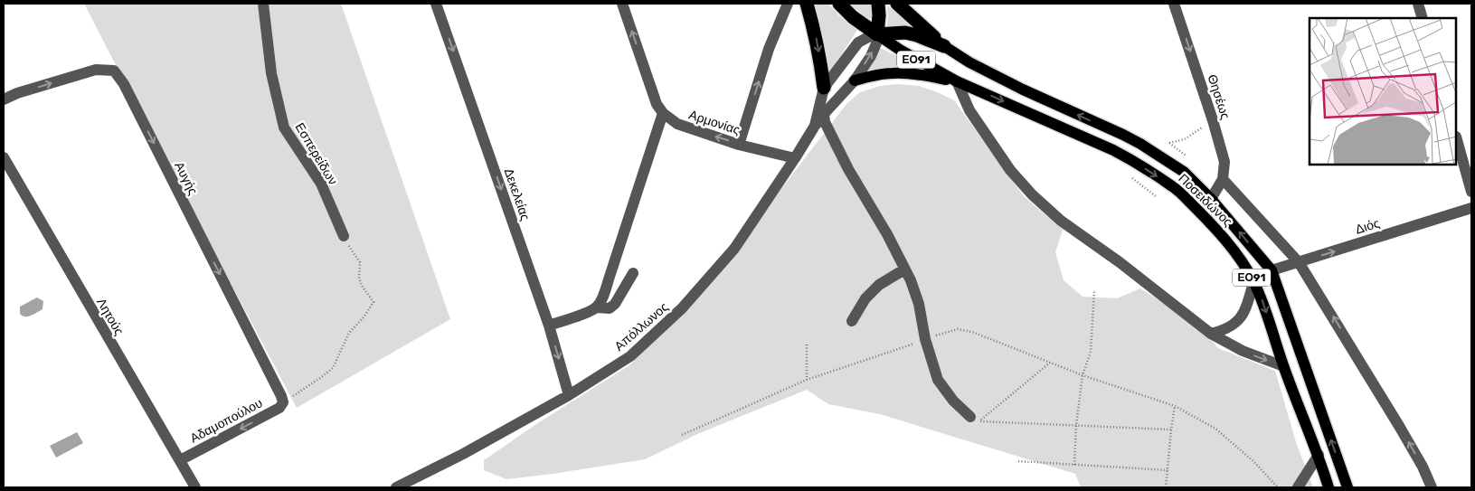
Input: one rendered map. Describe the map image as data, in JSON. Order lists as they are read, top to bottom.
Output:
{
  "streets": {
    "highway": ["ΕΟ91", "Ποσειδώνος"],
    "street": [
      "Θησέως",
      "Αρμονίας",
      "Εσπερείδων",
      "Αυγής",
      "Δεκελείας",
      "Διός",
      "Λητούς",
      "Απόλλωνος",
      "Αδαμοπούλου"
    ]
  },
  "crossings": [
    ["ΕΟ91", "Ποσειδώνος"],
    ["Θησέως", "Ποσειδώνος"],
    ["Αρμονίας", "Απόλλωνος"],
    ["Αυγής", "Αδαμοπούλου"],
    ["Δεκελείας", "Απόλλωνος"],
    ["Ποσειδώνος", "Διός"],
    ["Λητούς", "Αδαμοπούλου"]
  ],
  "one_way": [
    "Θησέως",
    "Αρμονίας",
    "Αυγής",
    "Δεκελείας",
    "Διός",
    "Αδαμοπούλου"
  ]
}
